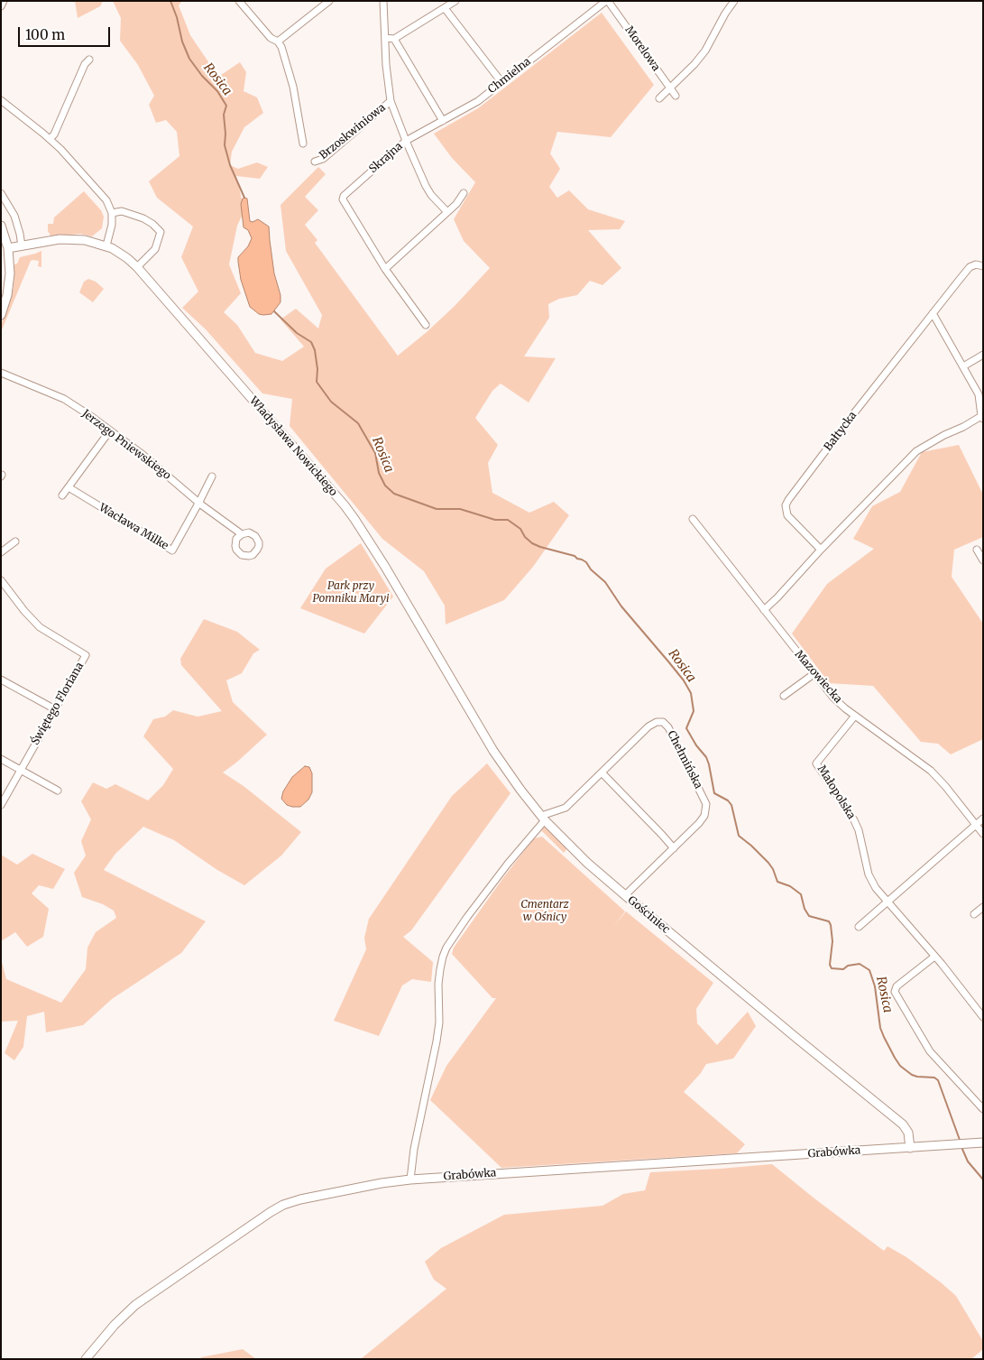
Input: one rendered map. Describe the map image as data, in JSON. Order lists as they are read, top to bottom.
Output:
{
  "streets": {
    "street": [
      "Morelowa",
      "Chmielna",
      "Brzoskwiniowa",
      "Skrajna",
      "Bałtycka",
      "Jerzego Pniewskiego",
      "Władysława Nowickiego",
      "Wacława Milke",
      "Mazowiecka",
      "Świętego Floriana",
      "Chełmińska",
      "Małopolska",
      "Gościniec",
      "Grabówka"
    ]
  },
  "crossings": [
    ["Morelowa", "Chmielna"],
    ["Chmielna", "Skrajna"],
    ["Brzoskwiniowa", "Skrajna"],
    ["Jerzego Pniewskiego", "Wacława Milke"],
    ["Władysława Nowickiego", "Gościniec"],
    ["Mazowiecka", "Małopolska"],
    ["Chełmińska", "Gościniec"],
    ["Gościniec", "Grabówka"]
  ],
  "water": ["Rosica"],
  "parks": ["Park przy Pomniku Maryi", "Cmentarz w Ośnicy"],
  "scale_bar": "100 m"
}
